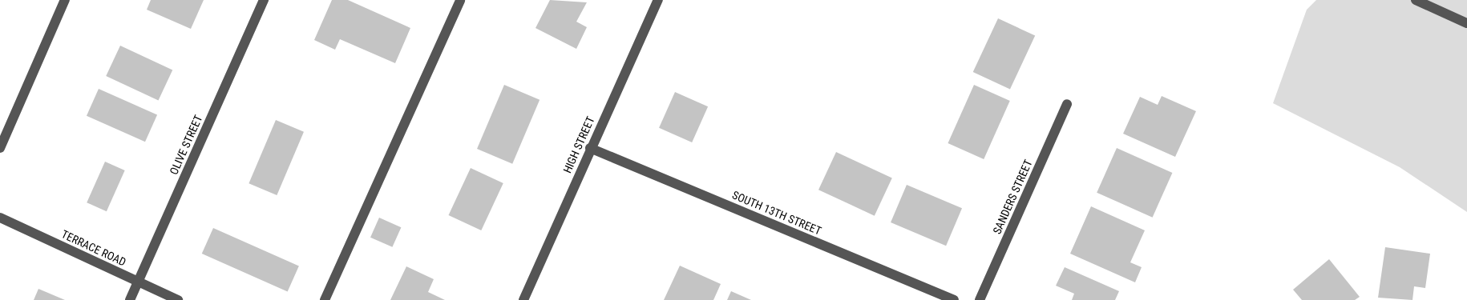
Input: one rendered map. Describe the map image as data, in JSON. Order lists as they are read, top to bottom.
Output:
{
  "streets": {
    "street": [
      "OLIVE STREET",
      "HIGH STREET",
      "SANDERS STREET",
      "SOUTH 13TH STREET",
      "TERRACE ROAD"
    ]
  },
  "crossings": [
    ["OLIVE STREET", "TERRACE ROAD"],
    ["HIGH STREET", "SOUTH 13TH STREET"]
  ]
}
